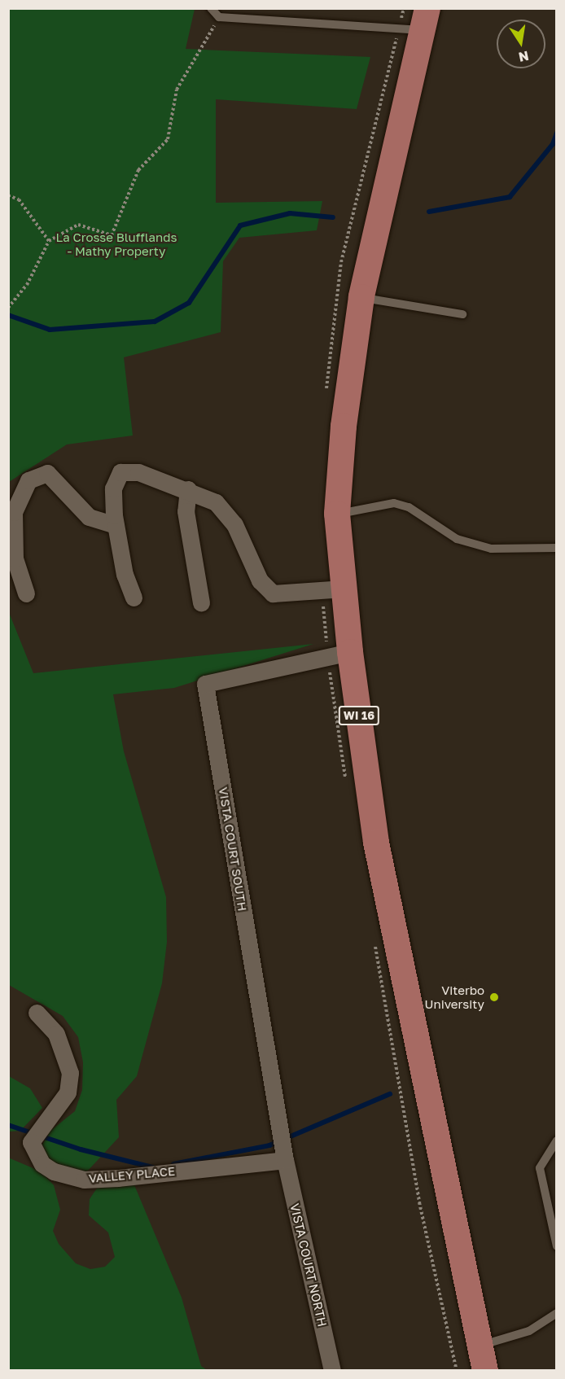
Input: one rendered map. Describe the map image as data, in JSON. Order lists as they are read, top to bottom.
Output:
{
  "streets": {
    "main road": ["WI 16"],
    "street": ["VISTA COURT SOUTH", "VALLEY PLACE", "VISTA COURT NORTH"]
  },
  "crossings": [
    ["WI 16", "VISTA COURT SOUTH"],
    ["VISTA COURT SOUTH", "VALLEY PLACE"],
    ["VISTA COURT SOUTH", "VISTA COURT NORTH"],
    ["VALLEY PLACE", "VISTA COURT NORTH"]
  ],
  "parks": ["La Crosse Blufflands - Mathy Property"],
  "places": ["Viterbo University"],
  "north": "bottom"
}
